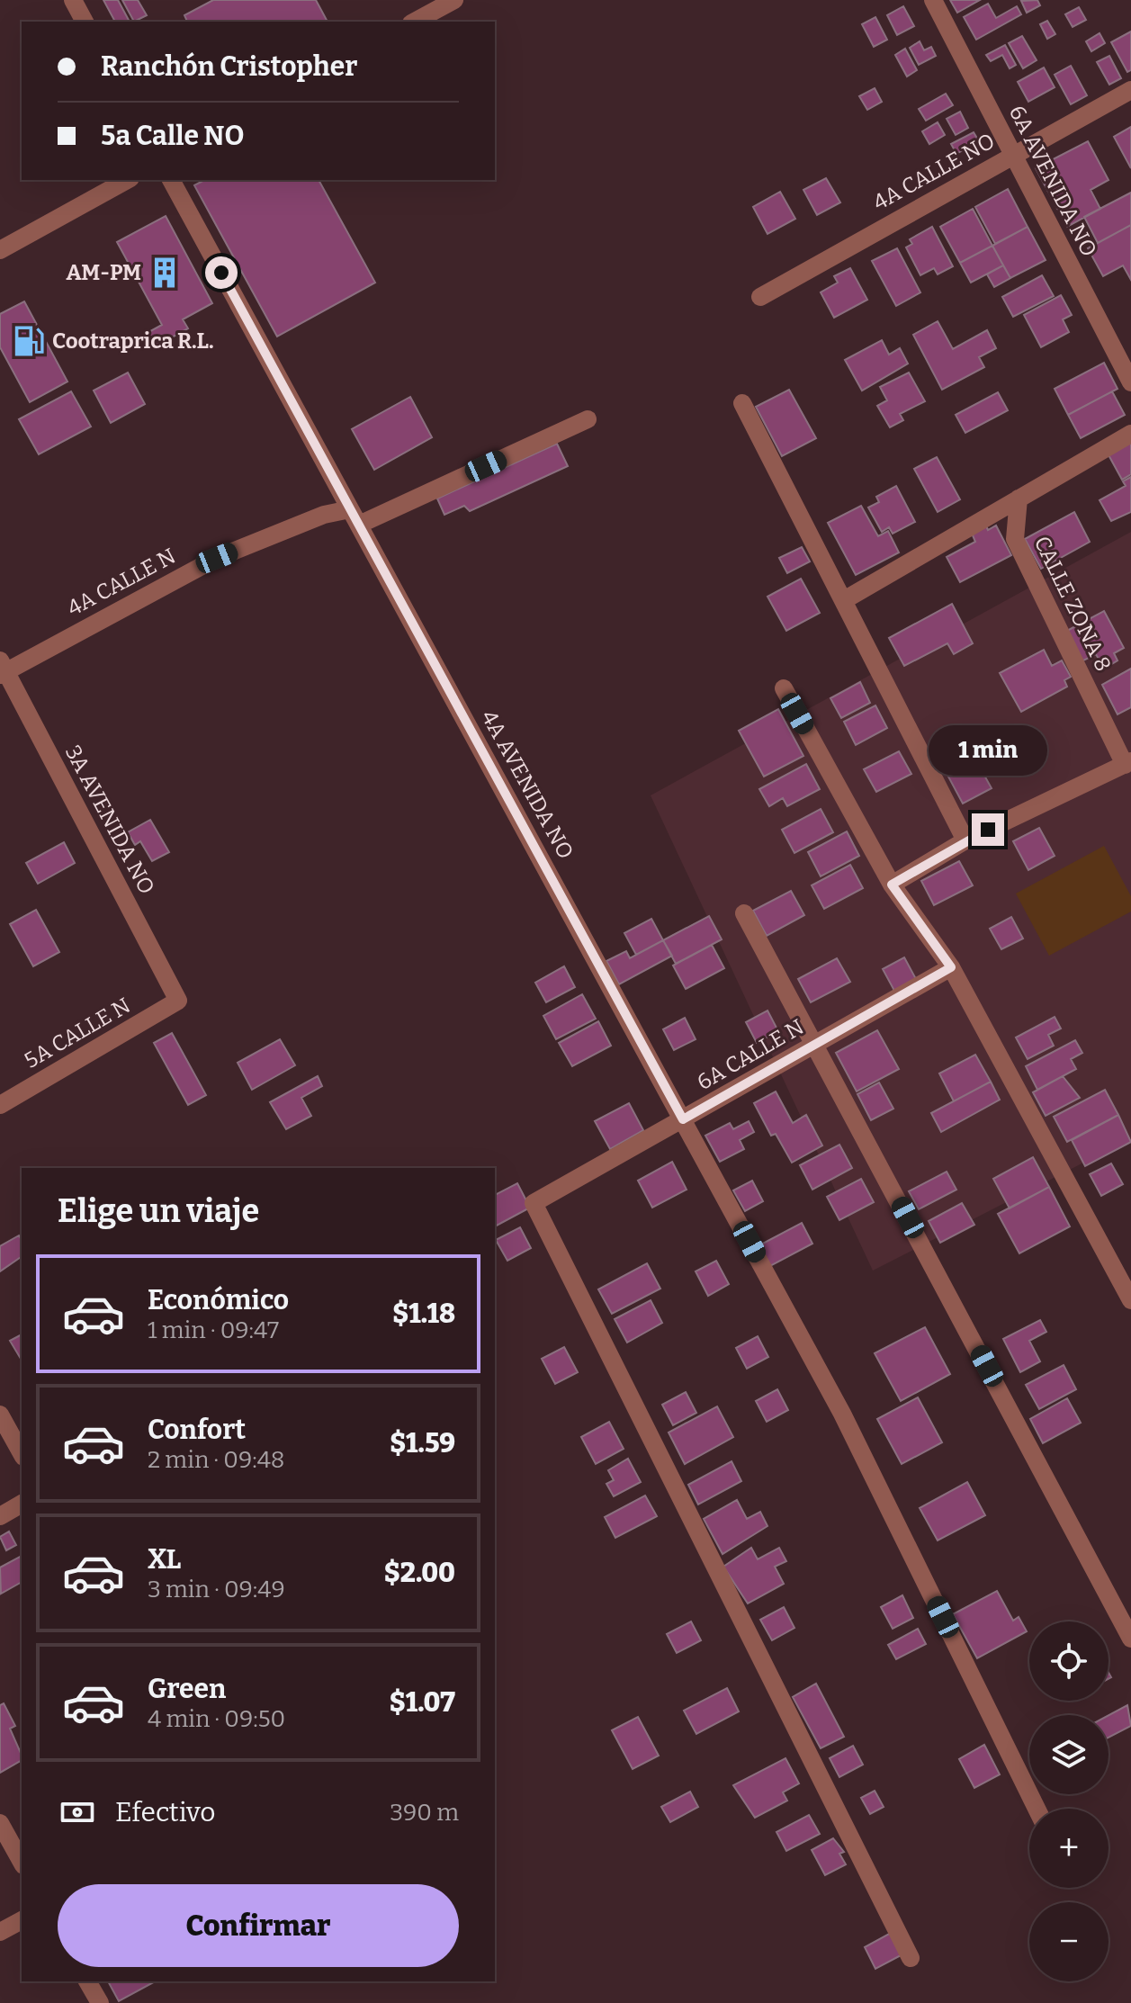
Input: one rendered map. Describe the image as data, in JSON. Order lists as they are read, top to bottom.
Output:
{
  "streets": {
    "street": [
      "4A CALLE NO",
      "6A AVENIDA NO",
      "4A CALLE N",
      "CALLE ZONA 8",
      "4A AVENIDA NO",
      "3A AVENIDA NO",
      "5A CALLE N",
      "6A CALLE N"
    ]
  },
  "crossings": [
    ["4A CALLE NO", "6A AVENIDA NO"],
    ["4A CALLE N", "4A AVENIDA NO"],
    ["4A CALLE N", "3A AVENIDA NO"],
    ["4A AVENIDA NO", "6A CALLE N"],
    ["3A AVENIDA NO", "5A CALLE N"]
  ],
  "places": {
    "building": ["AM-PM"],
    "fuel station": ["Cootraprica R.L."]
  },
  "page": {
    "banner": ["Ranchón Cristopher", "5a Calle NO"],
    "bubble": "1 min",
    "heading": "Elige un viaje",
    "list": [
      {
        "name": "Económico",
        "note": "1 min · 09:47",
        "value": "$1.18"
      },
      {
        "name": "Confort",
        "note": "2 min · 09:48",
        "value": "$1.59"
      },
      {
        "name": "XL",
        "note": "3 min · 09:49",
        "value": "$2.00"
      },
      {
        "name": "Green",
        "note": "4 min · 09:50",
        "value": "$1.07"
      }
    ],
    "map_buttons": ["+", "−"],
    "pay": ["Efectivo", "390 m"],
    "buttons": "Confirmar"
  }
}
